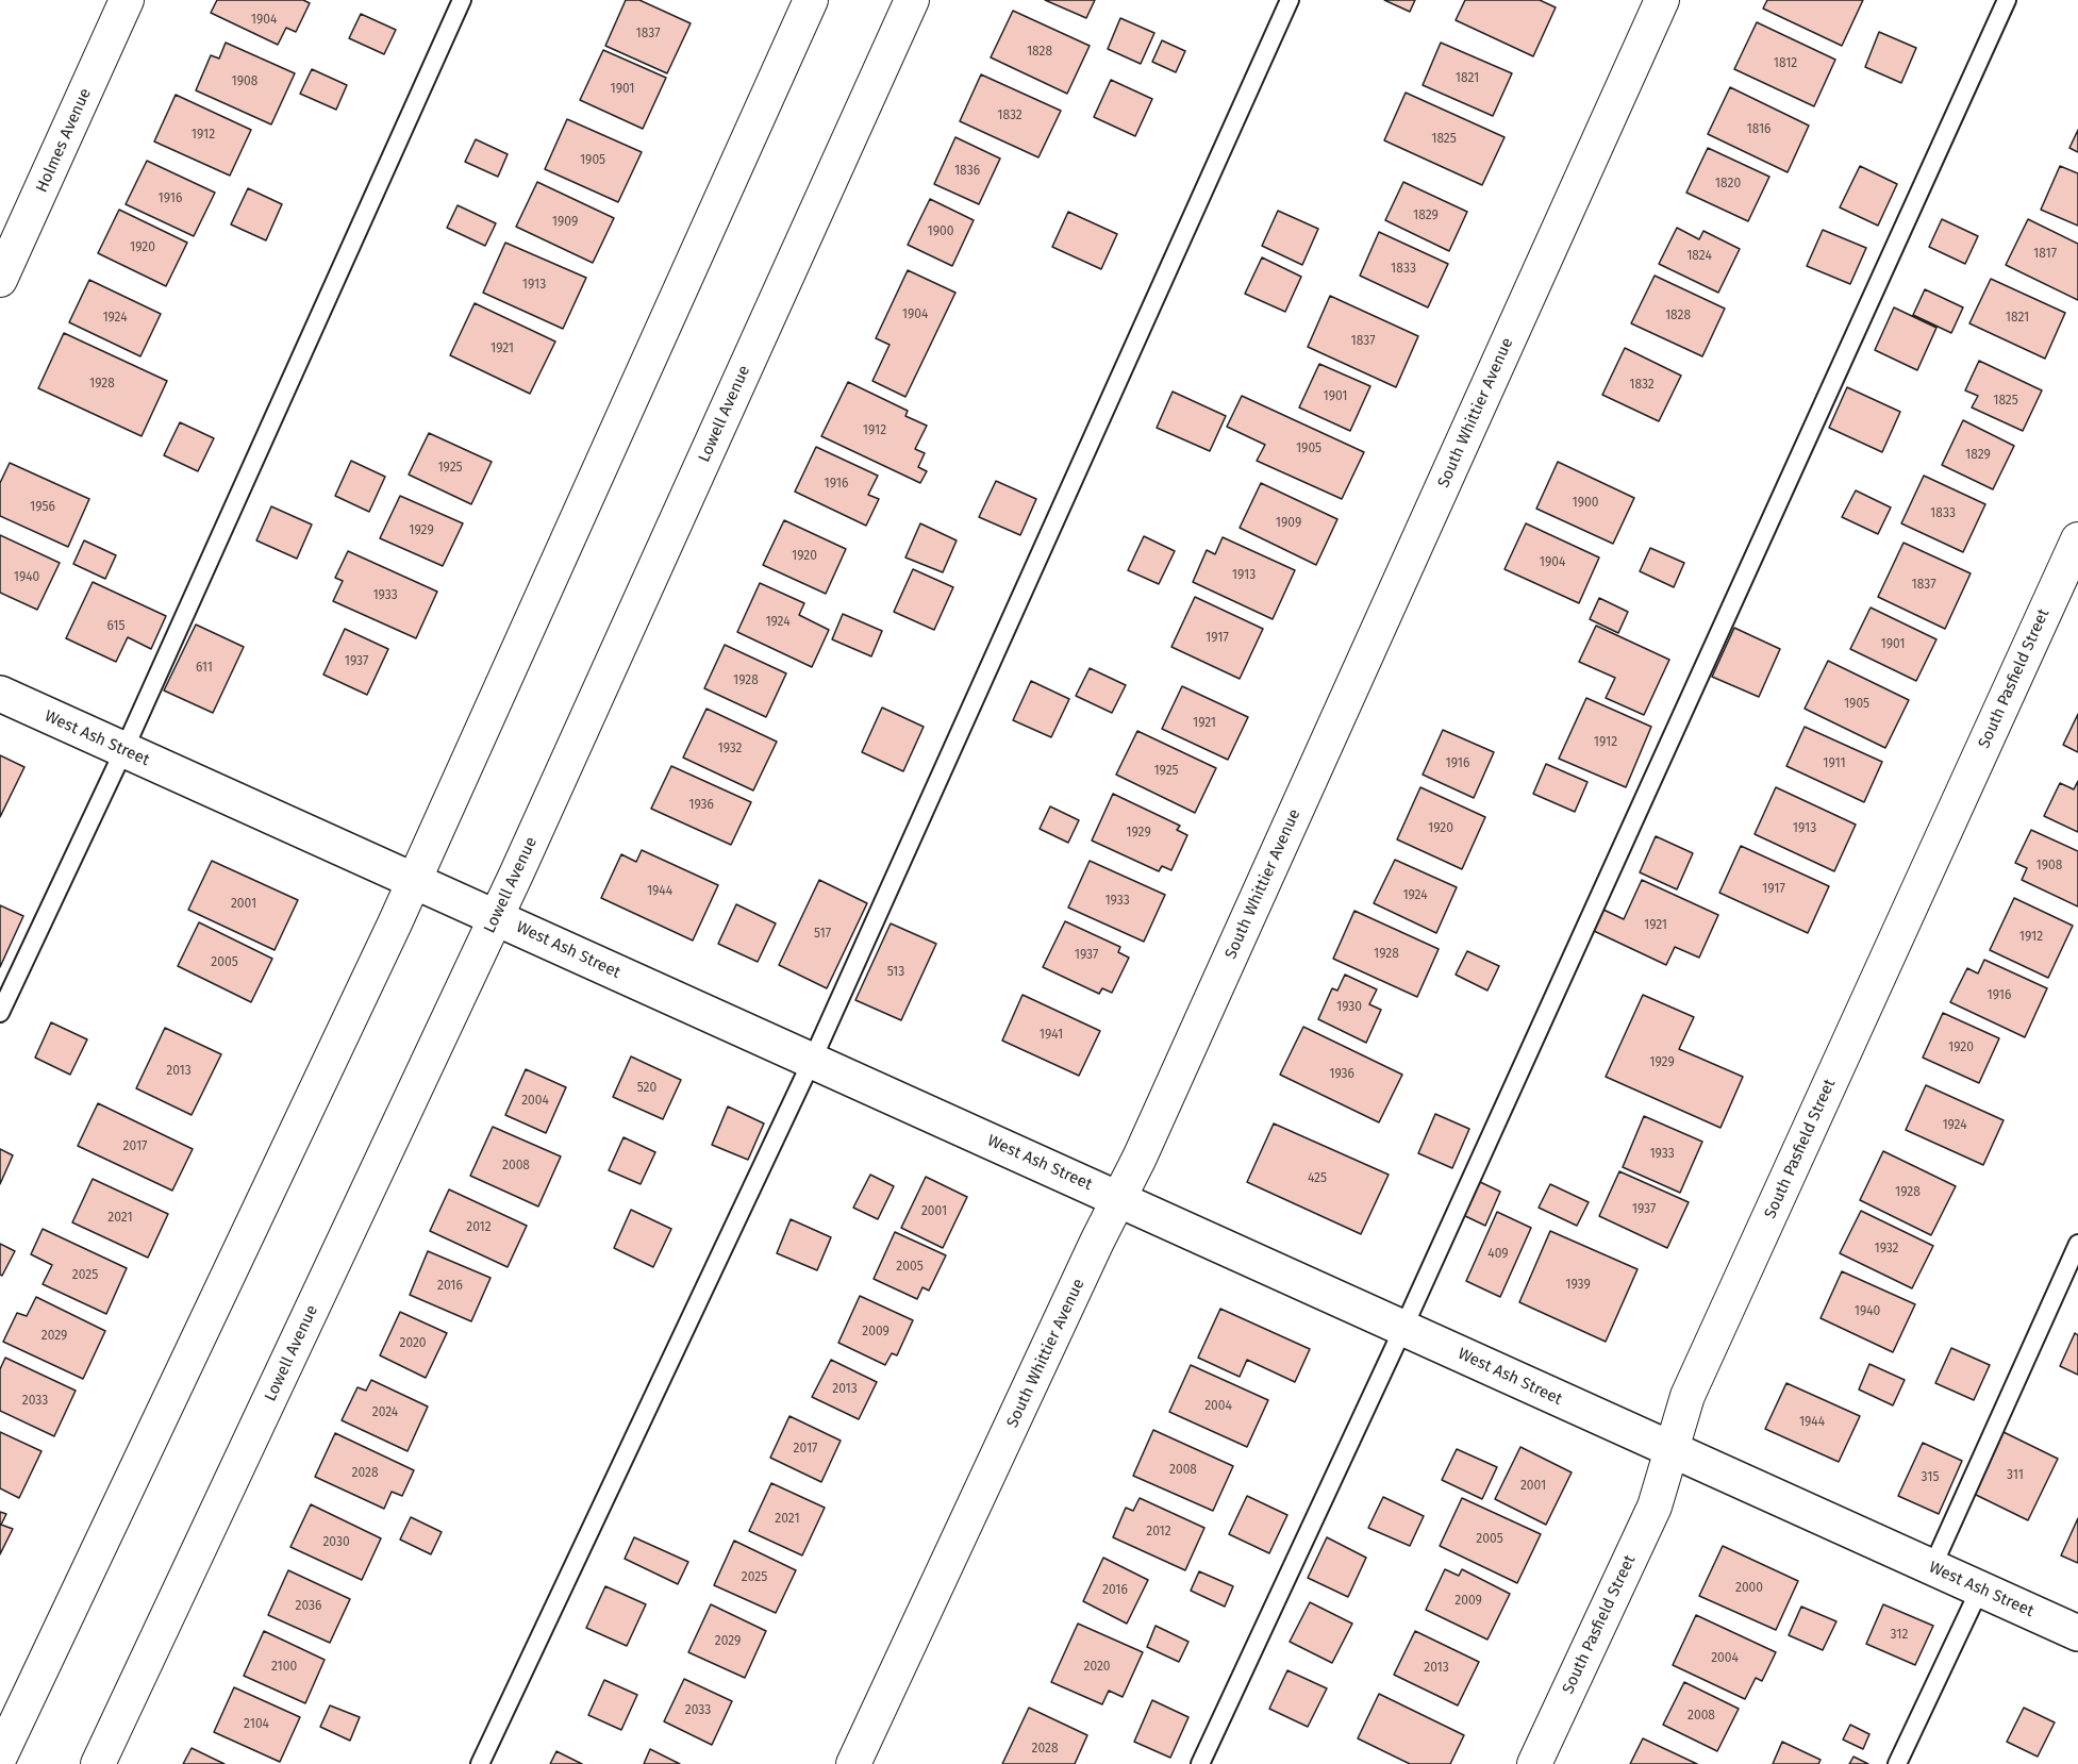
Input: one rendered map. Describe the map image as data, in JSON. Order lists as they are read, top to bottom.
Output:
{
  "streets": {
    "street": [
      "Holmes Avenue",
      "South Whittier Avenue",
      "Lowell Avenue",
      "South Pasfield Street",
      "West Ash Street"
    ]
  },
  "crossings": [
    ["South Whittier Avenue", "West Ash Street"],
    ["Lowell Avenue", "West Ash Street"],
    ["South Pasfield Street", "West Ash Street"]
  ],
  "house_numbers": [
    "1904",
    "1837",
    "1828",
    "1812",
    "1821",
    "1908",
    "1901",
    "1832",
    "1816",
    "1912",
    "1825",
    "1905",
    "1836",
    "1820",
    "1916",
    "1829",
    "1909",
    "1900",
    "1920",
    "1817",
    "1824",
    "1833",
    "1913",
    "1904",
    "1828",
    "1924",
    "1821",
    "1837",
    "1921",
    "1928",
    "1832",
    "1901",
    "1825",
    "1912",
    "1905",
    "1829",
    "1925",
    "1916",
    "1900",
    "1956",
    "1833",
    "1909",
    "1929",
    "1920",
    "1904",
    "1913",
    "1940",
    "1837",
    "1933",
    "1924",
    "615",
    "1917",
    "1901",
    "1937",
    "611",
    "1928",
    "1905",
    "1921",
    "1912",
    "1932",
    "1916",
    "1911",
    "1925",
    "1936",
    "1920",
    "1913",
    "1929",
    "1908",
    "1917",
    "1944",
    "1924",
    "1933",
    "2001",
    "1921",
    "517",
    "1912",
    "1928",
    "1937",
    "2005",
    "513",
    "1916",
    "1930",
    "1941",
    "1920",
    "1929",
    "2013",
    "1936",
    "520",
    "2004",
    "1924",
    "2017",
    "1933",
    "2008",
    "425",
    "1928",
    "1937",
    "2001",
    "2021",
    "2012",
    "1932",
    "409",
    "2005",
    "2025",
    "1939",
    "2016",
    "1940",
    "2009",
    "2029",
    "2020",
    "2013",
    "2033",
    "2004",
    "2024",
    "1944",
    "2017",
    "2008",
    "2028",
    "311",
    "315",
    "2001",
    "2021",
    "2012",
    "2005",
    "2030",
    "2025",
    "2000",
    "2016",
    "2009",
    "2036",
    "312",
    "2029",
    "2004",
    "2100",
    "2020",
    "2013",
    "2033",
    "2008",
    "2104",
    "2028"
  ]
}
